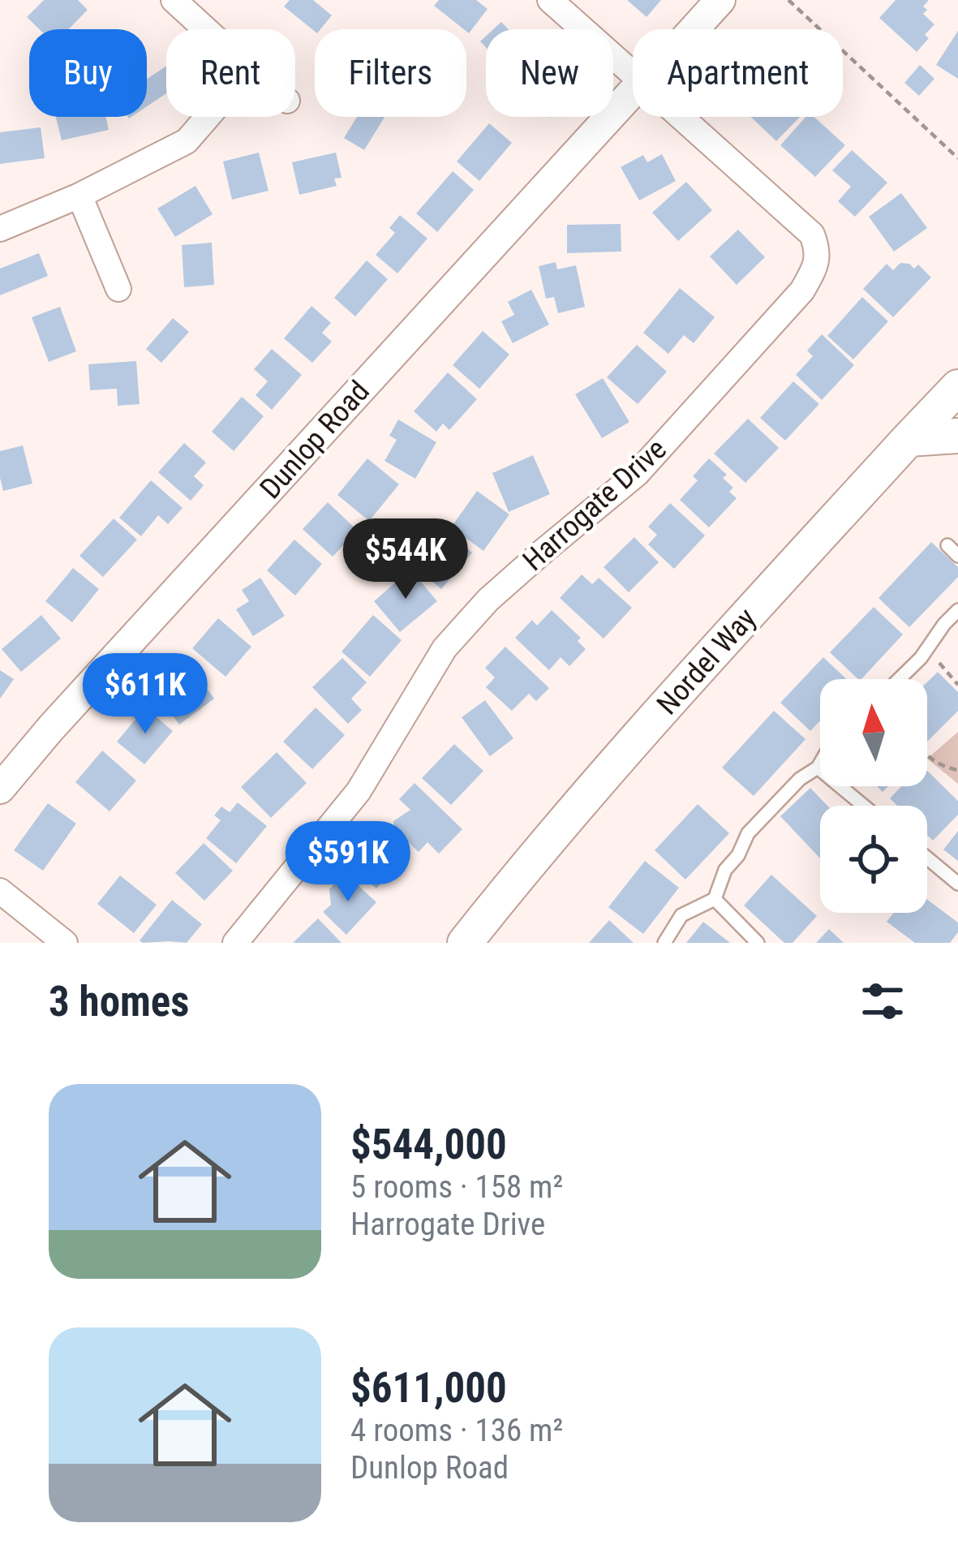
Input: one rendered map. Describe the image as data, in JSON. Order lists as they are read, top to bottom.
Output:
{
  "streets": {
    "main road": ["Nordel Way"],
    "street": ["Dunlop Road", "Harrogate Drive"]
  },
  "north": "top",
  "page": {
    "chip": [
      "Buy",
      "Rent",
      "Filters",
      "New",
      "Apartment"
    ],
    "price": ["$544K", "$611K", "$591K"],
    "heading": "3 homes",
    "list": [
      {
        "name": "$544,000",
        "note": "5 rooms · 158 m² · Harrogate Drive"
      },
      {
        "name": "$611,000",
        "note": "4 rooms · 136 m² · Dunlop Road"
      }
    ]
  }
}
